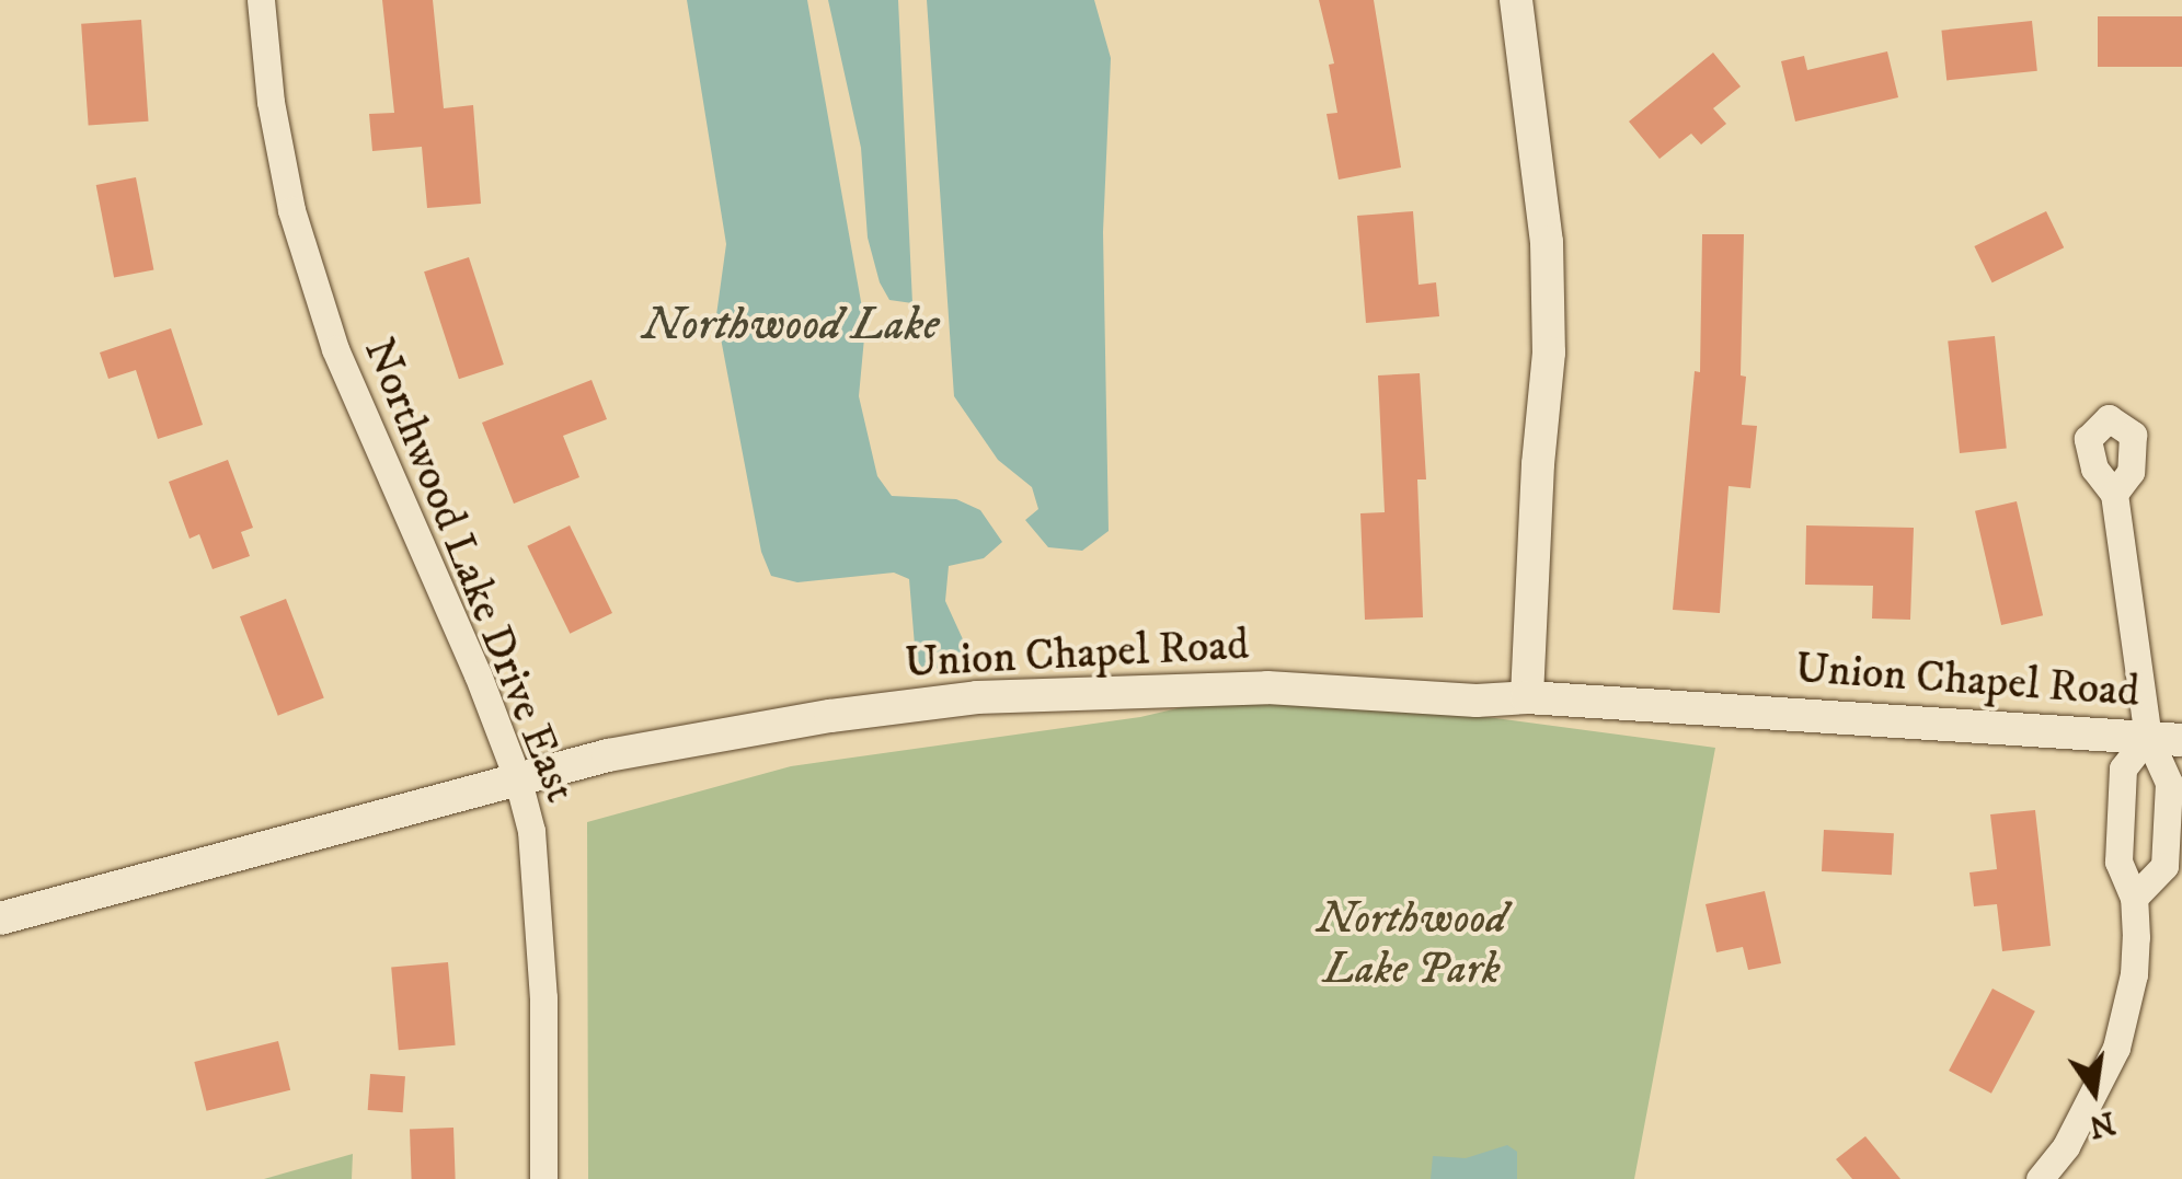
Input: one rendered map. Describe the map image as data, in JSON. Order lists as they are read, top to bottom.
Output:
{
  "streets": {
    "street": ["Northwood Lake Drive East", "Union Chapel Road"]
  },
  "crossings": [
    ["Northwood Lake Drive East", "Union Chapel Road"]
  ],
  "water": ["Northwood Lake"],
  "parks": ["Northwood Lake Park"],
  "north": "bottom"
}
